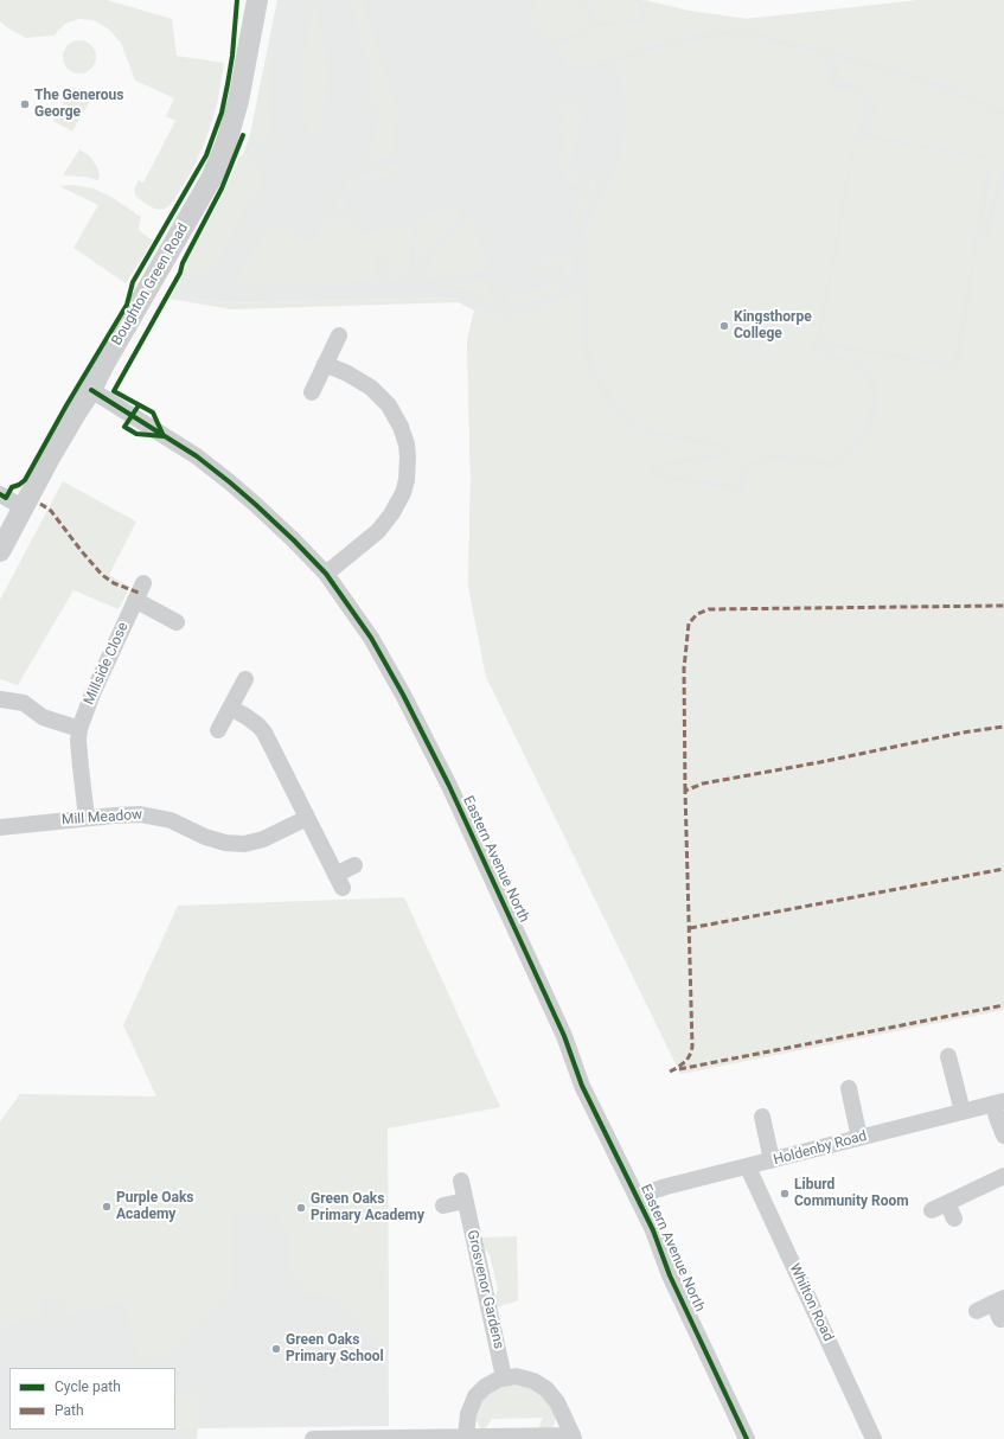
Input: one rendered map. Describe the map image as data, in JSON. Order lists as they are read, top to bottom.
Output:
{
  "streets": {
    "street": [
      "Boughton Green Road",
      "Millside Close",
      "Mill Meadow",
      "Eastern Avenue North",
      "Holdenby Road",
      "Grosvenor Gardens",
      "Whilton Road"
    ]
  },
  "crossings": [
    ["Boughton Green Road", "Eastern Avenue North"],
    ["Millside Close", "Mill Meadow"],
    ["Eastern Avenue North", "Holdenby Road"],
    ["Holdenby Road", "Whilton Road"]
  ],
  "places": [
    "The Generous George",
    "Kingsthorpe College",
    "Liburd Community Room",
    "Purple Oaks Academy",
    "Green Oaks Primary Academy",
    "Green Oaks Primary School"
  ],
  "legend": ["Cycle path", "Path"]
}
